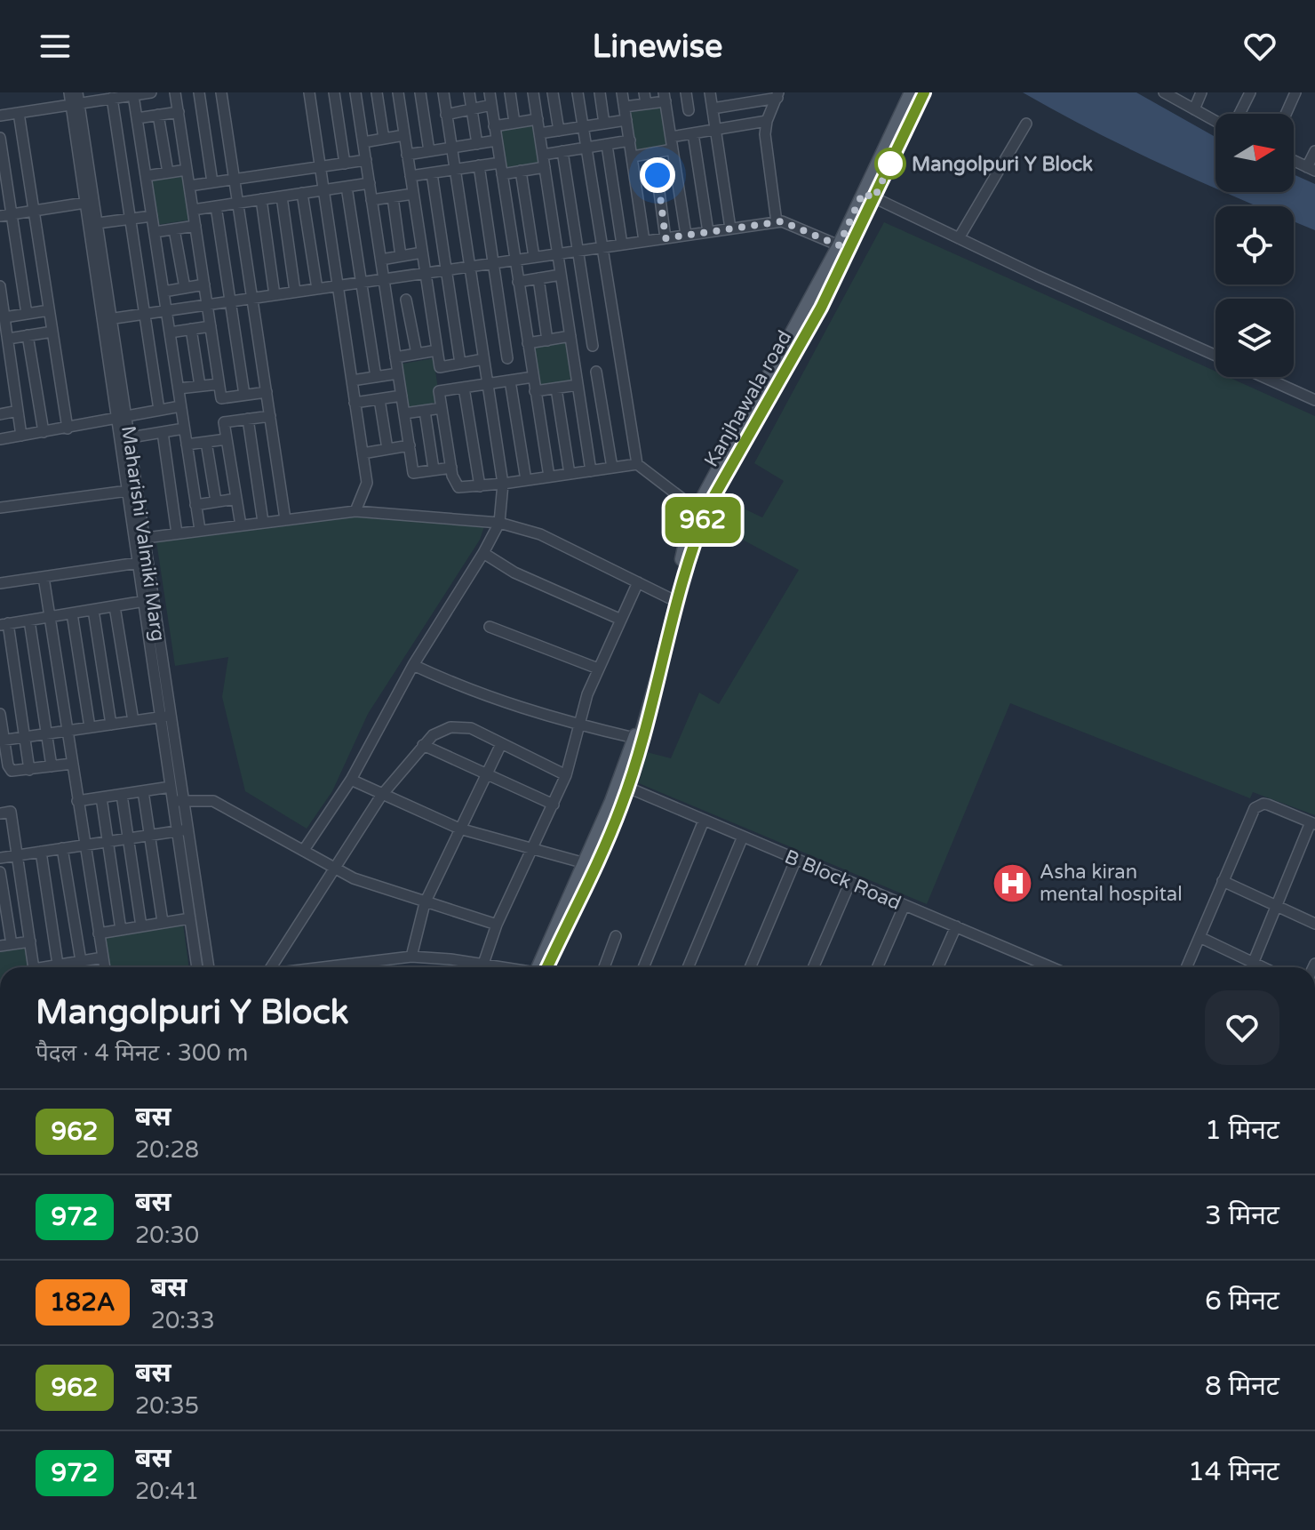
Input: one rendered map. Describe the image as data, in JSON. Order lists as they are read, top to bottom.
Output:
{
  "streets": {
    "main road": ["Kanjhawala road"],
    "street": ["Maharishi Valmiki Marg", "B Block Road"]
  },
  "crossings": [
    ["Kanjhawala road", "B Block Road"]
  ],
  "places": {
    "other": ["Mangolpuri Y Block"],
    "hospital": ["Asha kiran mental hospital"]
  },
  "lines": ["bus line 962"],
  "north": "right",
  "page": {
    "header": "Linewise",
    "on_map": "962",
    "heading": ["Mangolpuri Y Block", "पैदल · 4 मिनट · 300 m"],
    "list": [
      {
        "mark": "962",
        "name": "बस",
        "note": "20:28",
        "value": "1 मिनट"
      },
      {
        "mark": "972",
        "name": "बस",
        "note": "20:30",
        "value": "3 मिनट"
      },
      {
        "mark": "182A",
        "name": "बस",
        "note": "20:33",
        "value": "6 मिनट"
      },
      {
        "mark": "962",
        "name": "बस",
        "note": "20:35",
        "value": "8 मिनट"
      },
      {
        "mark": "972",
        "name": "बस",
        "note": "20:41",
        "value": "14 मिनट"
      }
    ]
  }
}
